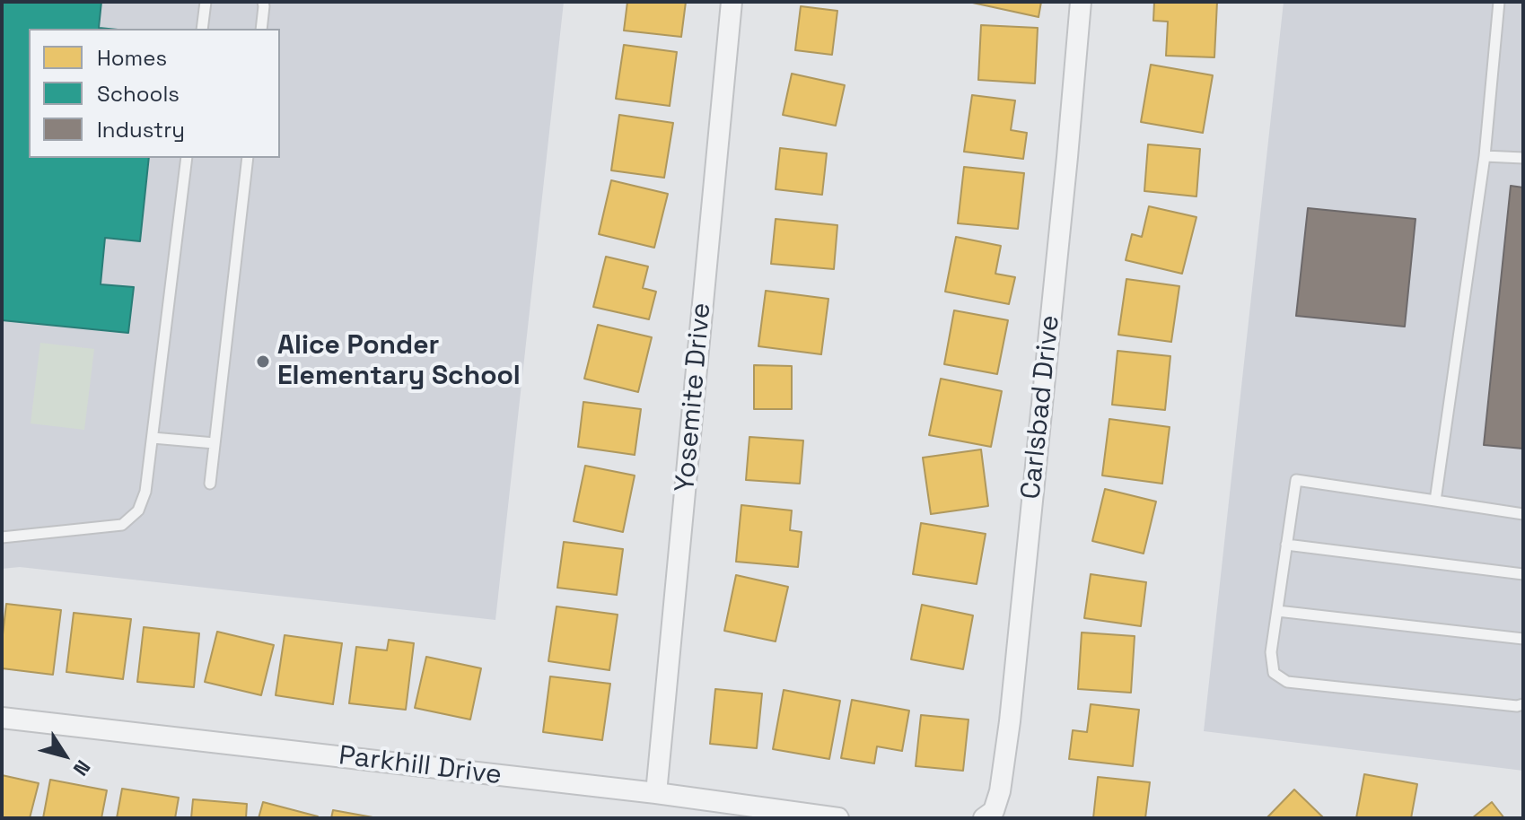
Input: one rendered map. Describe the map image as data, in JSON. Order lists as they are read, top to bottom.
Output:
{
  "streets": {
    "street": ["Yosemite Drive", "Carlsbad Drive", "Parkhill Drive"]
  },
  "crossings": [
    ["Yosemite Drive", "Parkhill Drive"]
  ],
  "places": ["Alice Ponder Elementary School"],
  "legend": ["Homes", "Schools", "Industry"],
  "north": "bottom right"
}
